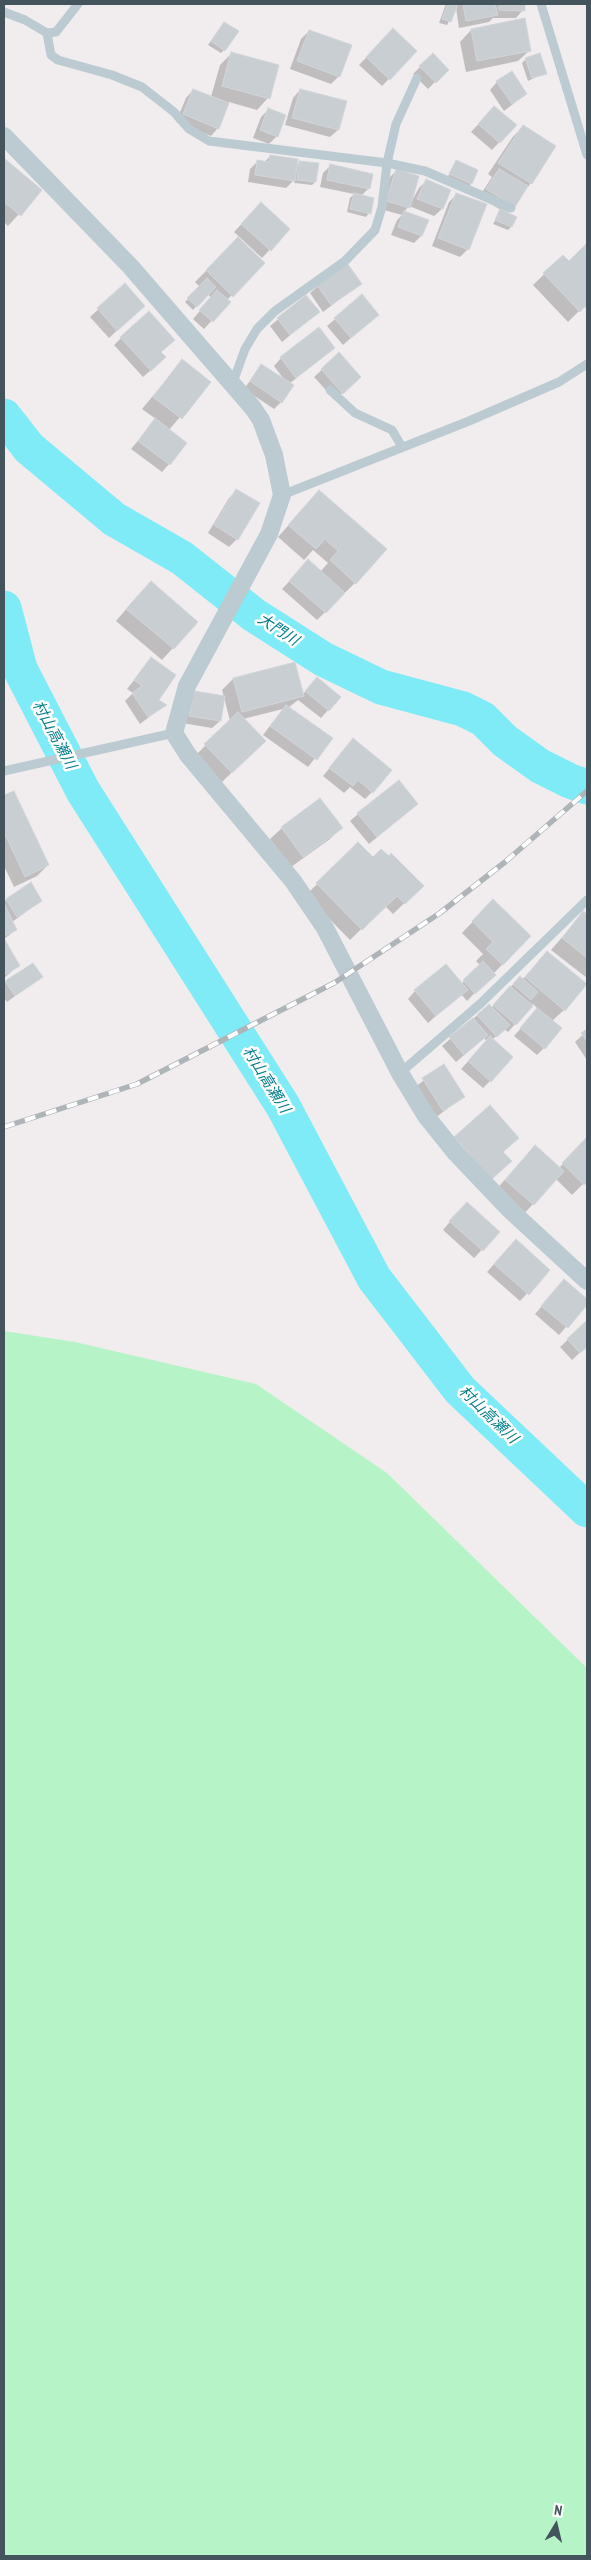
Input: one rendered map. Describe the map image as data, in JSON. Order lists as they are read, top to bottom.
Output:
{
  "water": ["大門川", "村山高瀬川"],
  "north": "top"
}
